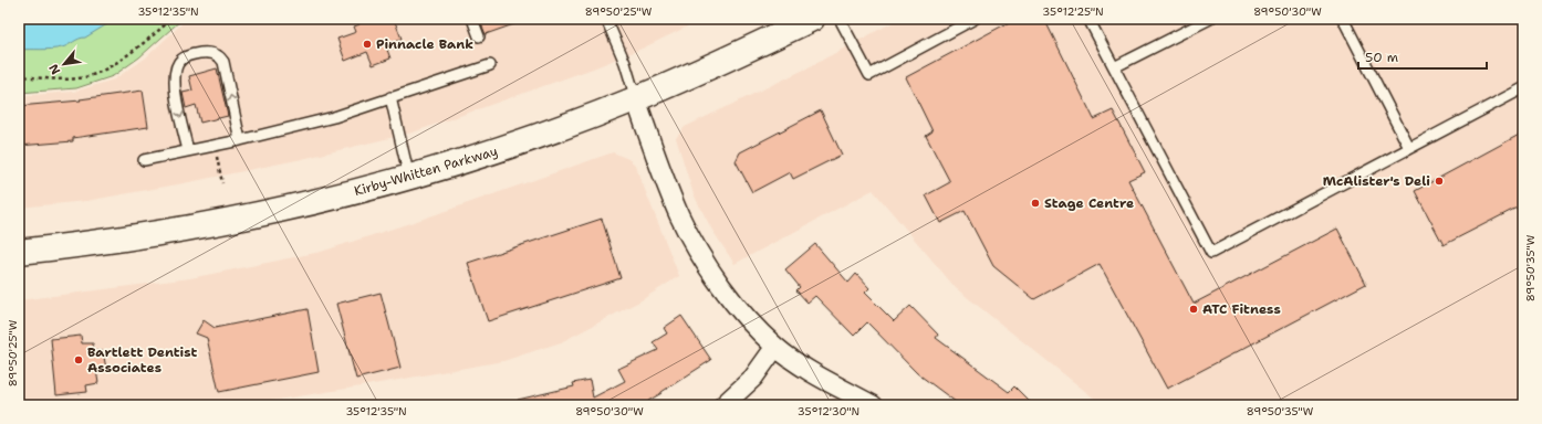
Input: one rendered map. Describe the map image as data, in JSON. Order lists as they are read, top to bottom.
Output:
{
  "streets": {
    "main road": ["Kirby-Whitten Parkway"]
  },
  "places": [
    "Pinnacle Bank",
    "McAlister's Deli",
    "Stage Centre",
    "ATC Fitness",
    "Bartlett Dentist Associates"
  ],
  "scale_bar": "50 m",
  "north": "bottom left",
  "coordinates": [
    "35°12'35\"N",
    "89°50'25\"W",
    "35°12'25\"N",
    "89°50'30\"W",
    "89°50'35\"W",
    "35°12'30\"N"
  ]
}
